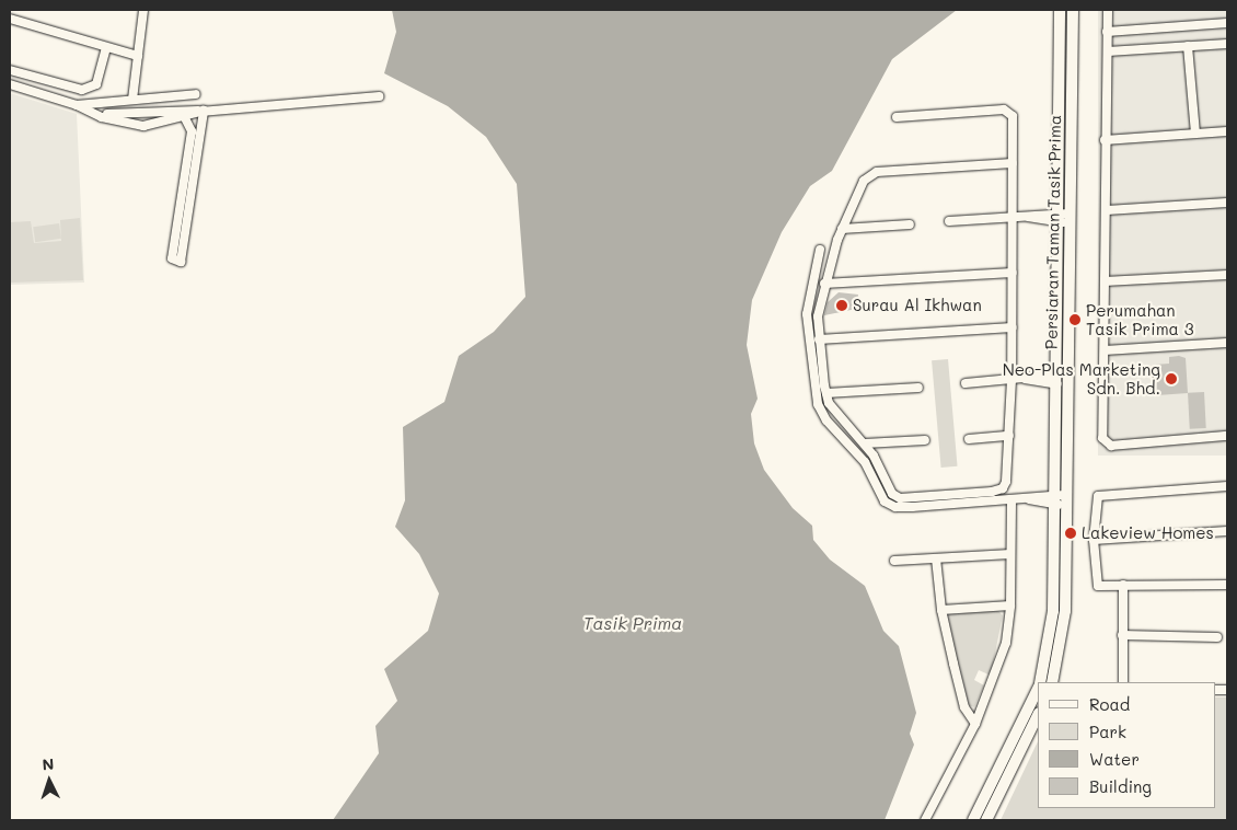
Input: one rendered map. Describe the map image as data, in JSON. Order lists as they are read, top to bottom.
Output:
{
  "streets": {
    "main road": ["Persiaran Taman Tasik Prima"]
  },
  "water": ["Tasik Prima"],
  "places": [
    "Surau Al Ikhwan",
    "Perumahan Tasik Prima 3",
    "Neo-Plas Marketing Sdn. Bhd.",
    "Lakeview Homes"
  ],
  "legend": [
    "Road",
    "Park",
    "Water",
    "Building"
  ],
  "north": "top"
}
